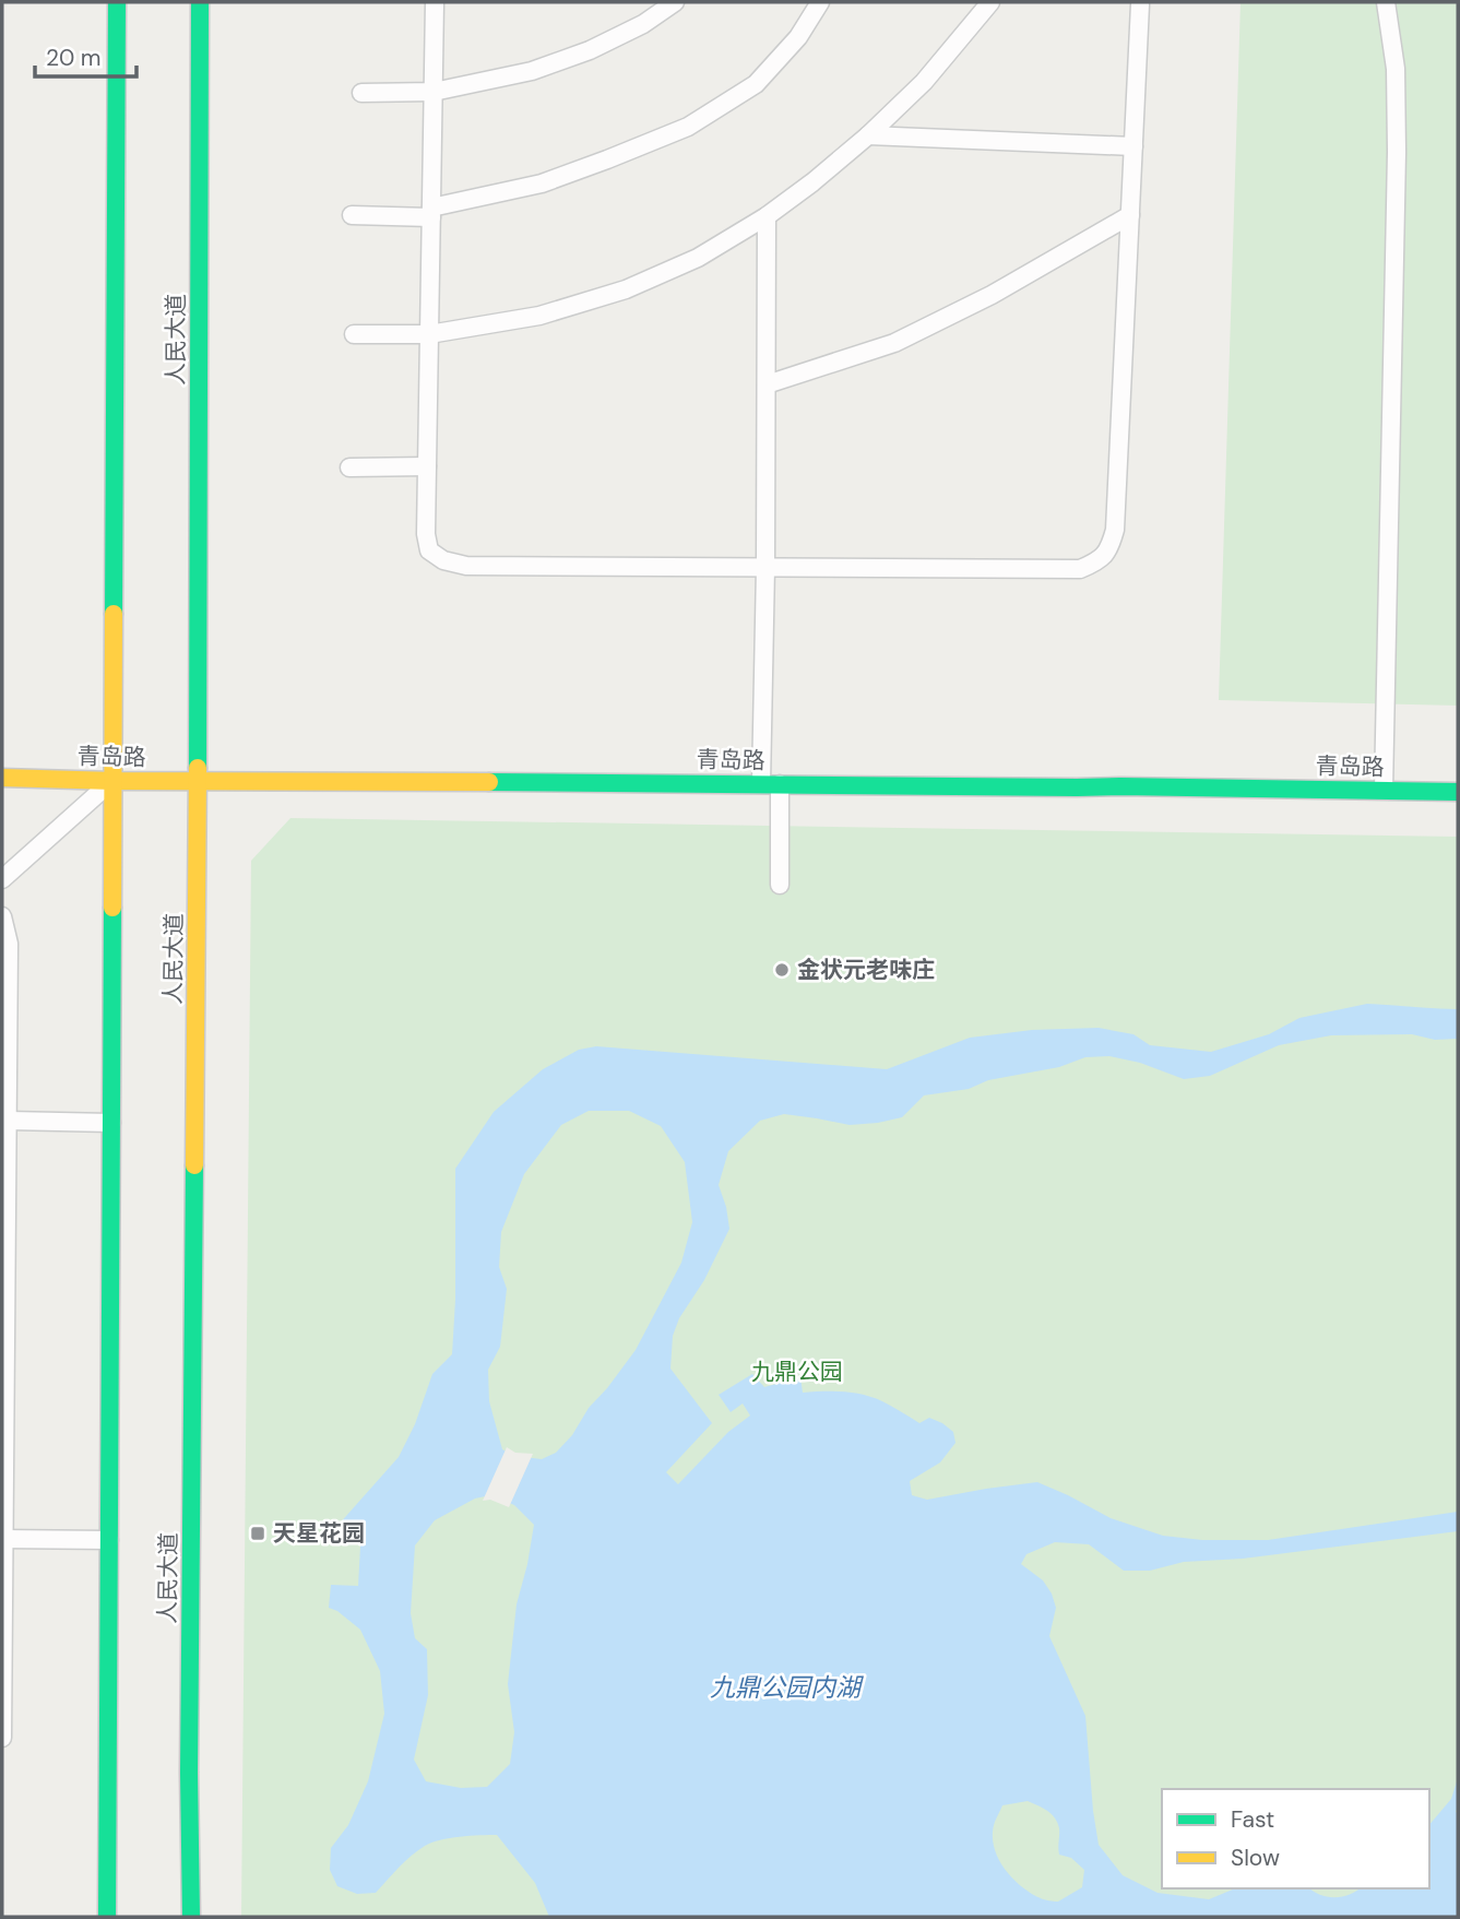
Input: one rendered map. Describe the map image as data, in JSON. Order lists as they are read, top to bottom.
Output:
{
  "streets": {
    "main road": ["人民大道", "青岛路"]
  },
  "crossings": [
    ["人民大道", "青岛路"]
  ],
  "water": ["九鼎公园内湖"],
  "parks": ["九鼎公园"],
  "places": {
    "other": ["金状元老味庄"],
    "transit": ["天星花园"]
  },
  "legend": ["Fast", "Slow"],
  "scale_bar": "20 m"
}
